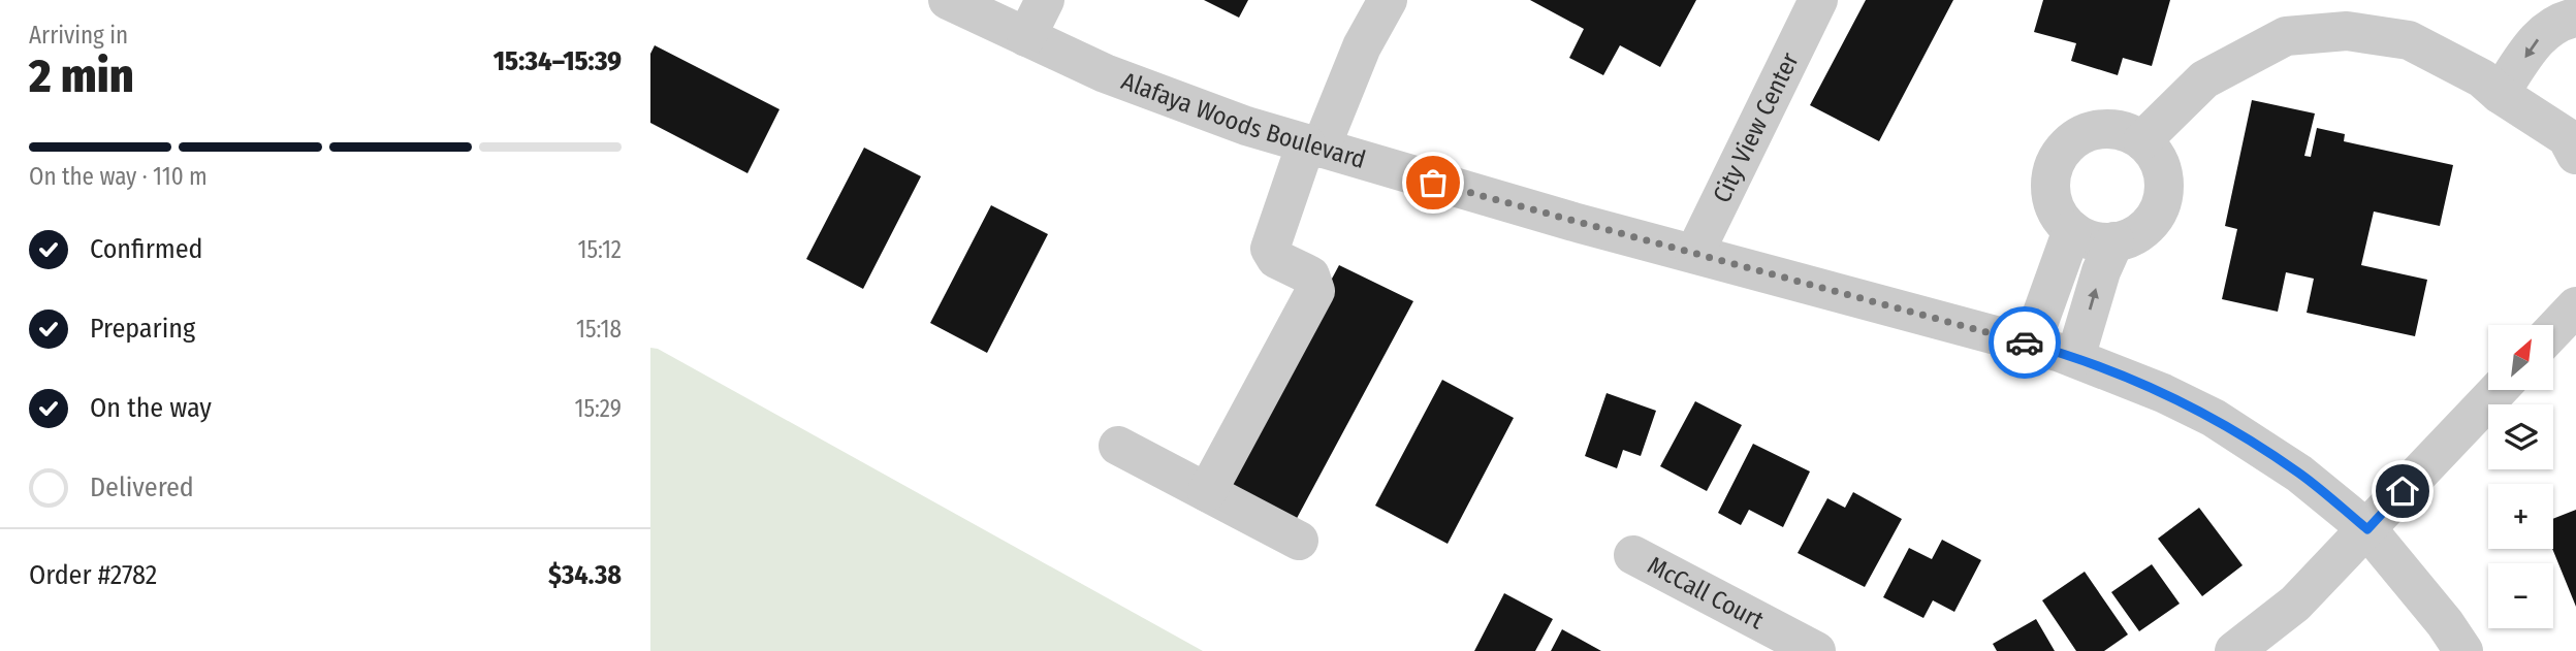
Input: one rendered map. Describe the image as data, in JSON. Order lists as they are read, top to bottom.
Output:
{
  "streets": {
    "street": ["Alafaya Woods Boulevard", "City View Center", "McCall Court"]
  },
  "crossings": [
    ["Alafaya Woods Boulevard", "City View Center"]
  ],
  "north": "top right",
  "page": {
    "heading": ["2 min", "Arriving in", "15:34–15:39"],
    "panel": ["Order #2782", "$34.38"],
    "bar": "On the way · 110 m",
    "list": [
      ["Confirmed", "15:12"],
      ["Preparing", "15:18"],
      ["On the way", "15:29"],
      "Delivered"
    ],
    "map_buttons": ["+", "−"]
  }
}
